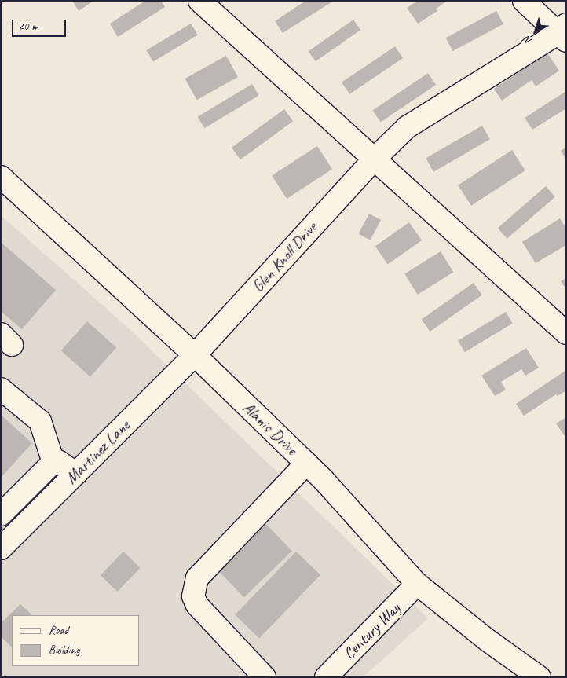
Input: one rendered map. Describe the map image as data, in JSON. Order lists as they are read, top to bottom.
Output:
{
  "streets": {
    "street": [
      "Glen Knoll Drive",
      "Alanis Drive",
      "Martinez Lane",
      "Century Way"
    ]
  },
  "crossings": [
    ["Glen Knoll Drive", "Alanis Drive"],
    ["Glen Knoll Drive", "Martinez Lane"],
    ["Alanis Drive", "Martinez Lane"],
    ["Alanis Drive", "Century Way"]
  ],
  "legend": ["Road", "Building"],
  "scale_bar": "20 m",
  "north": "bottom left"
}
